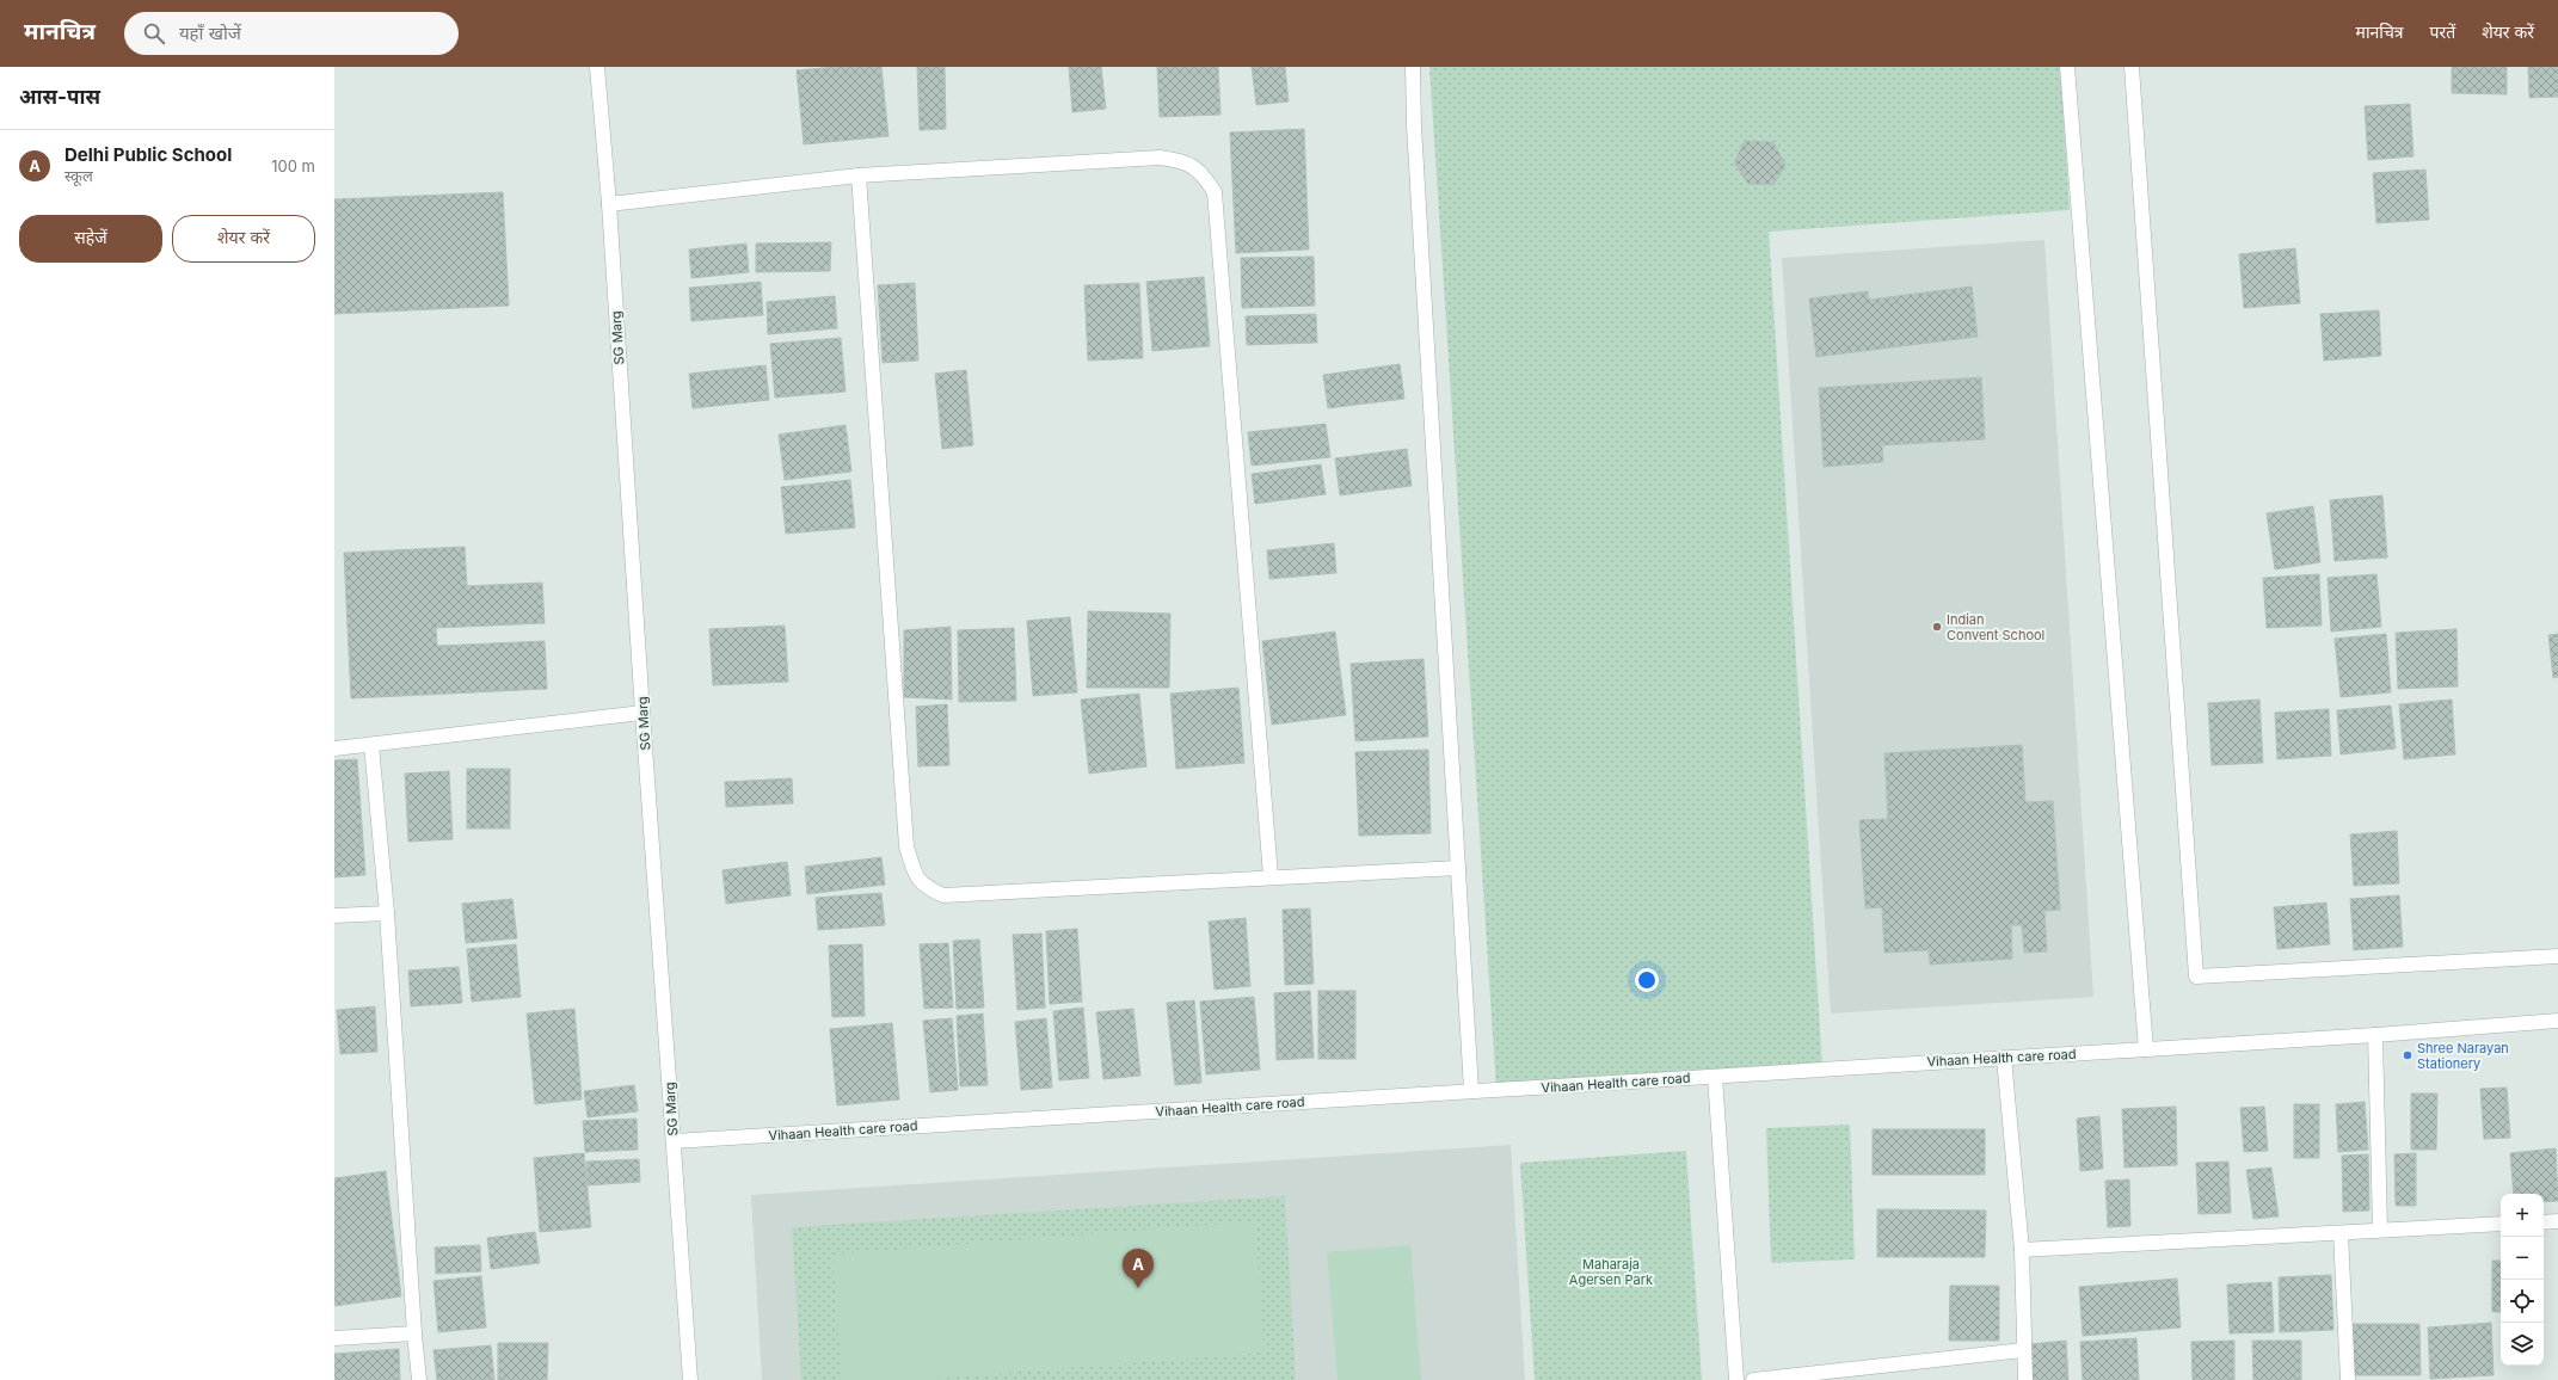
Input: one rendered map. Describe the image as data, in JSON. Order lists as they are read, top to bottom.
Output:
{
  "streets": {
    "street": ["SG Marg", "Vihaan Health care road"]
  },
  "crossings": [
    ["SG Marg", "Vihaan Health care road"]
  ],
  "parks": ["Maharaja Agersen Park"],
  "places": ["Indian Convent School", "Shree Narayan Stationery"],
  "page": {
    "header": "मानचित्र",
    "search": "यहाँ खोजें",
    "nav": ["मानचित्र", "परतें", "शेयर करें"],
    "heading": "आस-पास",
    "list": [
      {
        "mark": "A",
        "name": "Delhi Public School",
        "note": "स्कूल",
        "value": "100 m"
      }
    ],
    "buttons": ["सहेजें", "शेयर करें"],
    "map_buttons": ["+", "−"],
    "pins": "A"
  }
}
